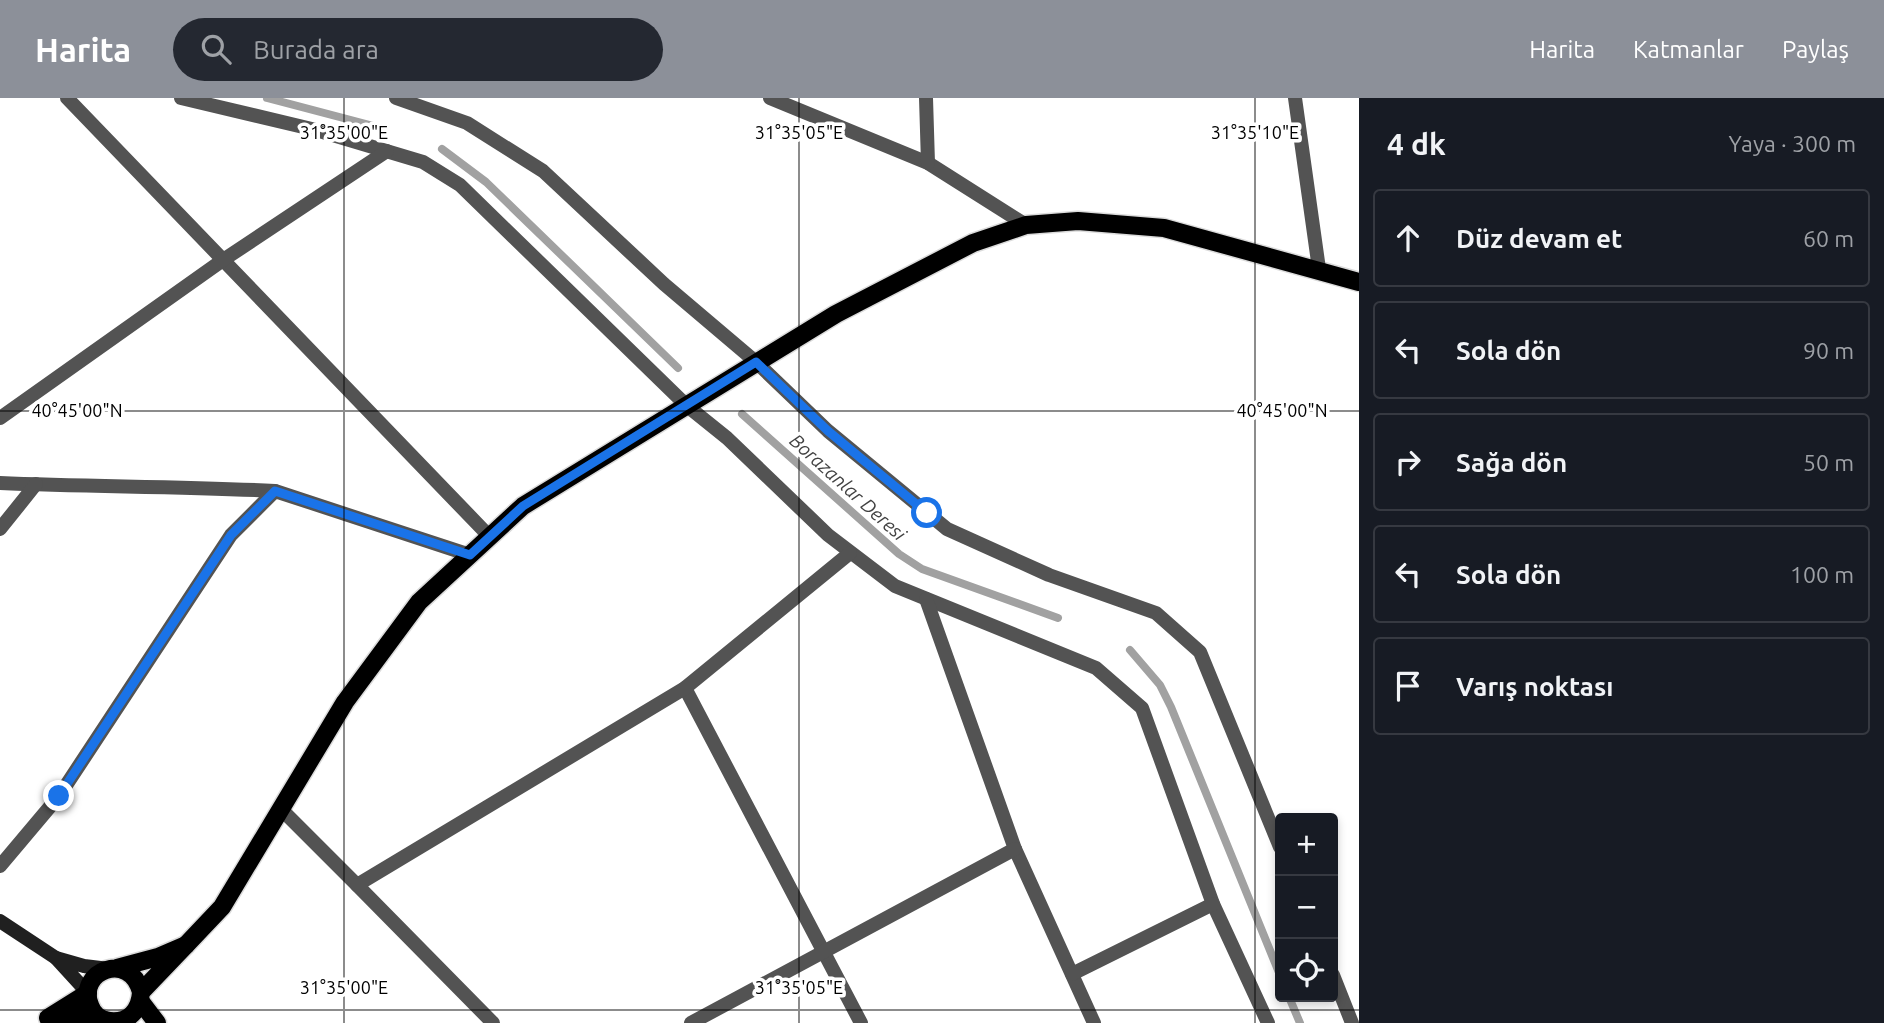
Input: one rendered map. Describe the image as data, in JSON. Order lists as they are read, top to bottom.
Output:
{
  "water": ["Borazanlar Deresi"],
  "page": {
    "header": "Harita",
    "search": "Burada ara",
    "nav": ["Harita", "Katmanlar", "Paylaş"],
    "heading": ["4 dk", "Yaya · 300 m"],
    "list": [
      ["Düz devam et", "60 m"],
      ["Sola dön", "90 m"],
      ["Sağa dön", "50 m"],
      ["Sola dön", "100 m"],
      "Varış noktası"
    ],
    "map_buttons": ["+", "−"]
  },
  "coordinates": [
    "31°35'00\"E",
    "31°35'05\"E",
    "31°35'10\"E",
    "40°45'00\"N"
  ]
}
